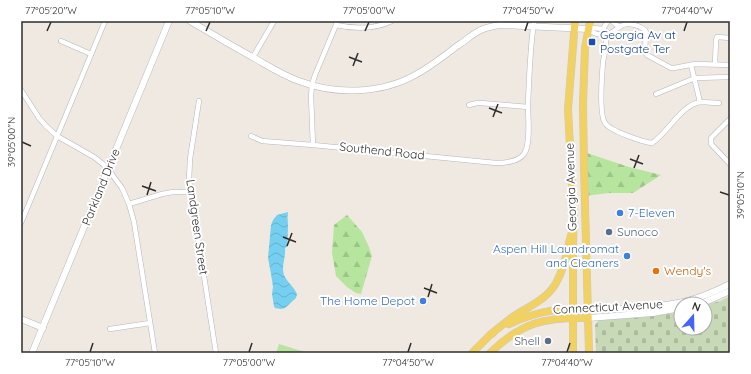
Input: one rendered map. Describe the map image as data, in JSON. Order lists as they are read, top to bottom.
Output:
{
  "streets": {
    "main road": ["Georgia Avenue", "Connecticut Avenue"],
    "street": ["Southend Road", "Parkland Drive", "Landgreen Street"]
  },
  "crossings": [
    ["Georgia Avenue", "Connecticut Avenue"]
  ],
  "places": {
    "transit": ["Georgia Av at Postgate Ter"],
    "other": [
      "7-Eleven",
      "Sunoco",
      "Aspen Hill Laundromat and Cleaners",
      "Wendy's",
      "The Home Depot",
      "Shell"
    ]
  },
  "north": "top",
  "coordinates": [
    "77°05'20\"W",
    "77°05'10\"W",
    "77°05'00\"W",
    "77°04'50\"W",
    "77°04'40\"W",
    "39°05'00\"N",
    "39°05'10\"N"
  ]
}
